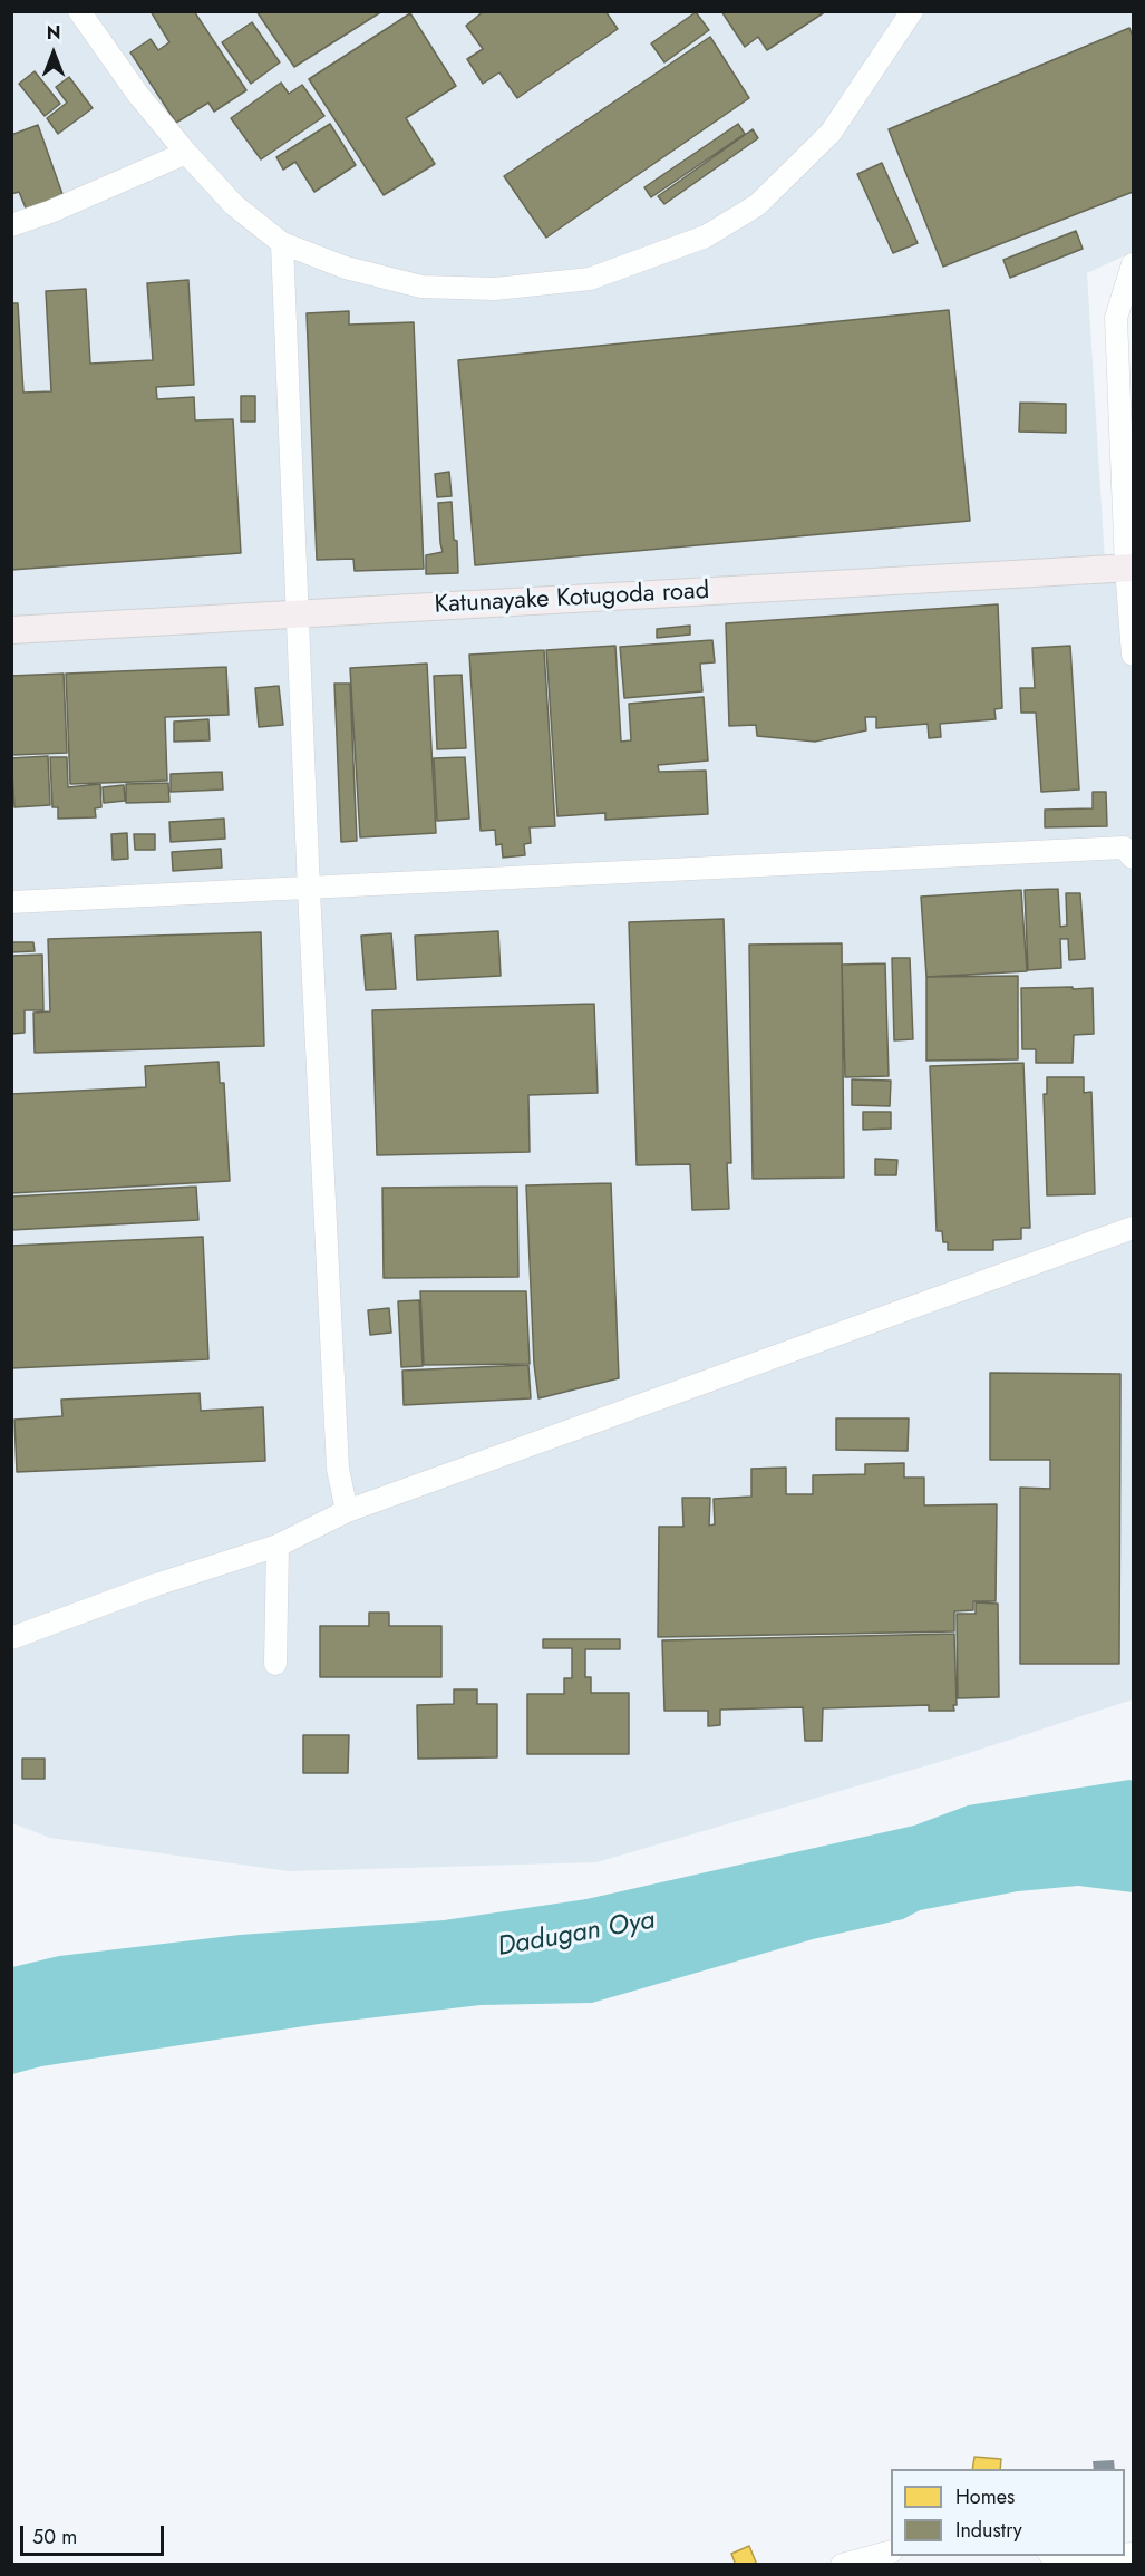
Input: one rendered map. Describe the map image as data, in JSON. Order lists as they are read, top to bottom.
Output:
{
  "streets": {
    "main road": ["Katunayake Kotugoda road"]
  },
  "water": ["Dadugan Oya"],
  "legend": ["Homes", "Industry"],
  "scale_bar": "50 m",
  "north": "top"
}
